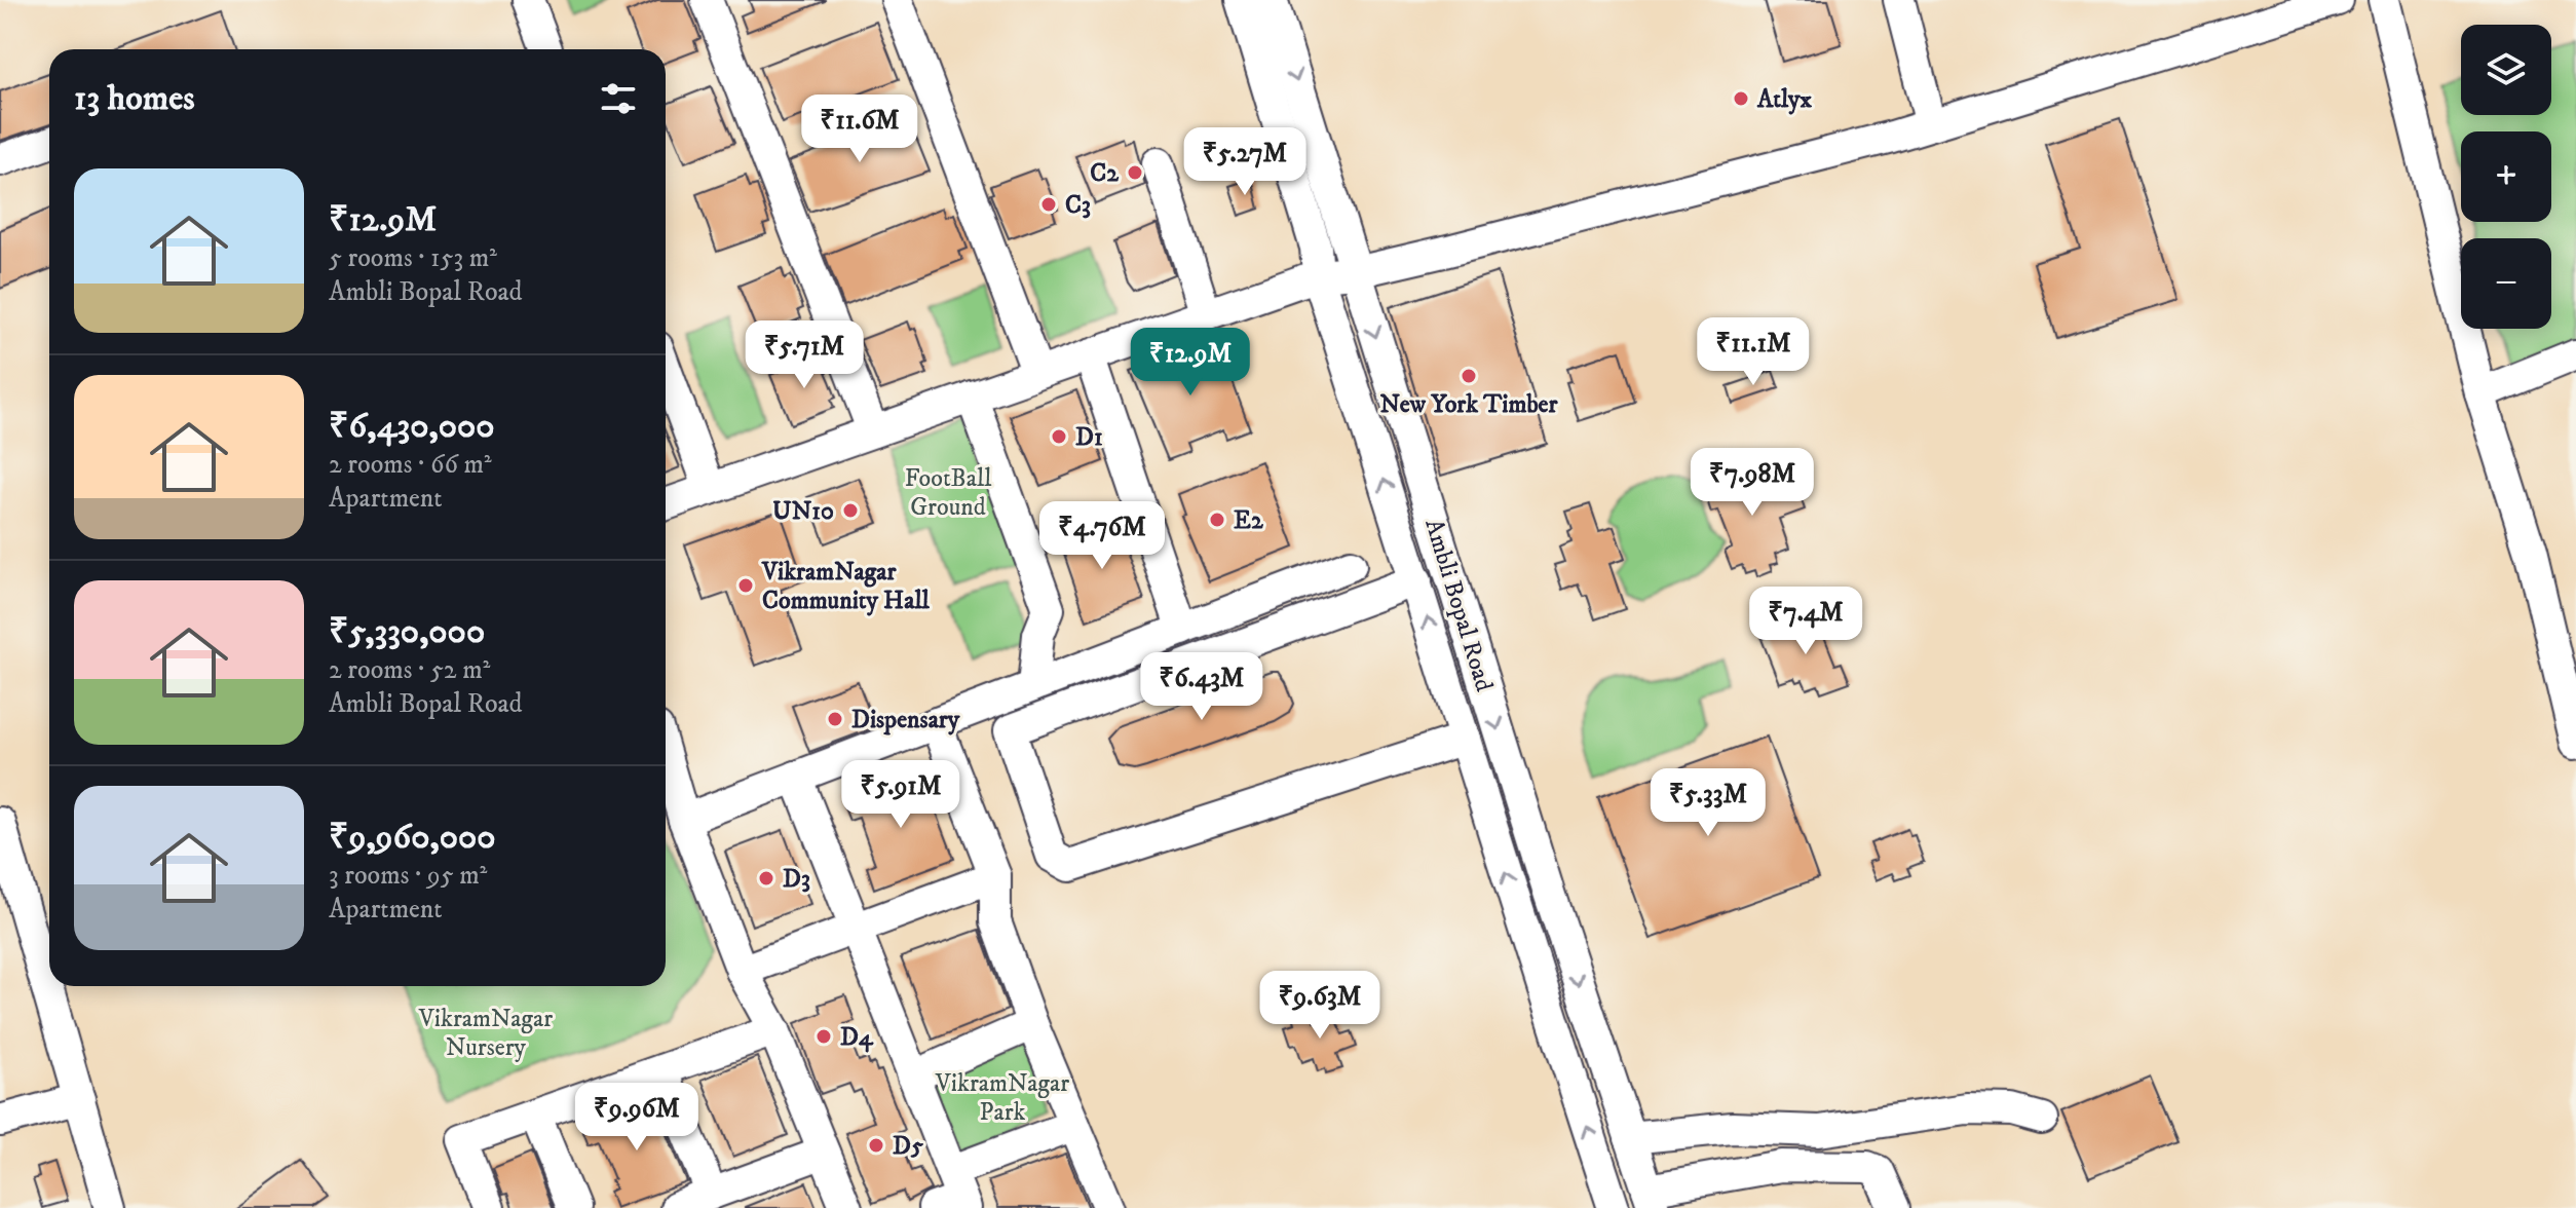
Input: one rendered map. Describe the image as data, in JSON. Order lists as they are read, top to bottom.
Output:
{
  "streets": {
    "street": ["Ambli Bopal Road"]
  },
  "parks": ["FootBall Ground", "VikramNagar Nursery", "VikramNagar Park"],
  "places": [
    "Atlyx",
    "C2",
    "C3",
    "New York Timber",
    "D1",
    "UN10",
    "E2",
    "VikramNagar Community Hall",
    "Dispensary",
    "D3",
    "D4",
    "D5"
  ],
  "page": {
    "map_buttons": ["+", "−"],
    "heading": "13 homes",
    "price": [
      "₹11.6M",
      "₹5.27M",
      "₹11.1M",
      "₹5.71M",
      "₹12.9M",
      "₹7.98M",
      "₹4.76M",
      "₹7.4M",
      "₹6.43M",
      "₹5.91M",
      "₹5.33M",
      "₹9.63M",
      "₹9.96M"
    ],
    "list": [
      {
        "name": "₹12.9M",
        "note": "5 rooms · 153 m² · Ambli Bopal Road"
      },
      {
        "name": "₹6,430,000",
        "note": "2 rooms · 66 m² · Apartment"
      },
      {
        "name": "₹5,330,000",
        "note": "2 rooms · 52 m² · Ambli Bopal Road"
      },
      {
        "name": "₹9,960,000",
        "note": "3 rooms · 95 m² · Apartment"
      }
    ]
  }
}
